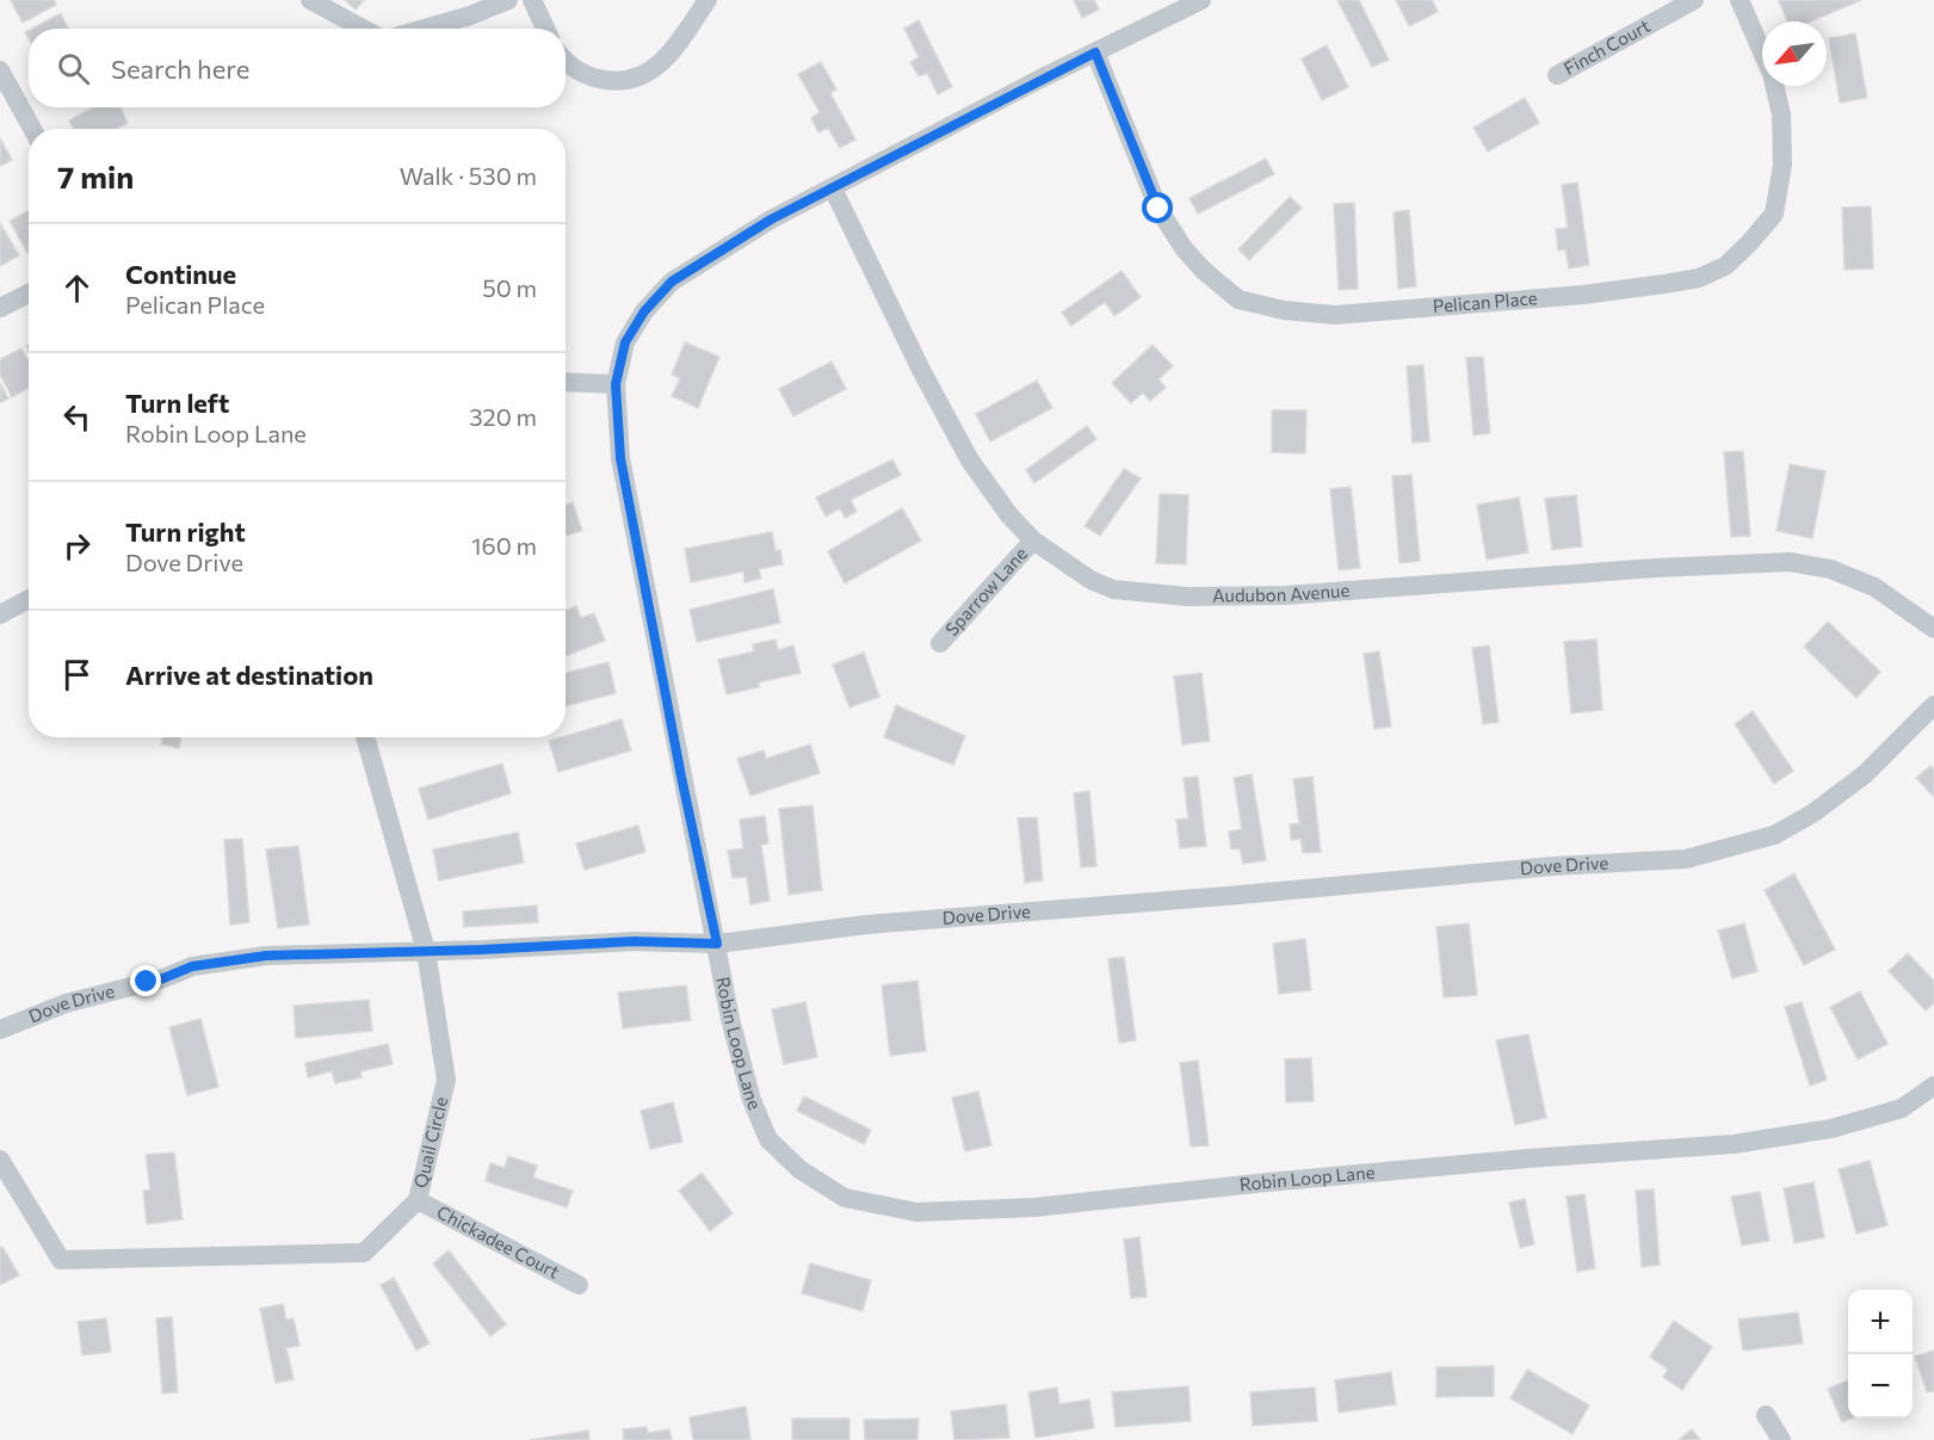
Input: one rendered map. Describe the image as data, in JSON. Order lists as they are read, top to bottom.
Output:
{
  "streets": {
    "street": [
      "Finch Court",
      "Pelican Place",
      "Sparrow Lane",
      "Audubon Avenue",
      "Dove Drive",
      "Robin Loop Lane",
      "Quail Circle",
      "Chickadee Court"
    ]
  },
  "crossings": [
    ["Pelican Place", "Robin Loop Lane"],
    ["Sparrow Lane", "Audubon Avenue"],
    ["Audubon Avenue", "Robin Loop Lane"],
    ["Dove Drive", "Robin Loop Lane"],
    ["Dove Drive", "Quail Circle"],
    ["Quail Circle", "Chickadee Court"]
  ],
  "north": "bottom left",
  "page": {
    "search": "Search here",
    "heading": ["7 min", "Walk · 530 m"],
    "list": [
      ["Continue", "Pelican Place", "50 m"],
      ["Turn left", "Robin Loop Lane", "320 m"],
      ["Turn right", "Dove Drive", "160 m"],
      "Arrive at destination"
    ],
    "map_buttons": ["+", "−"]
  }
}
